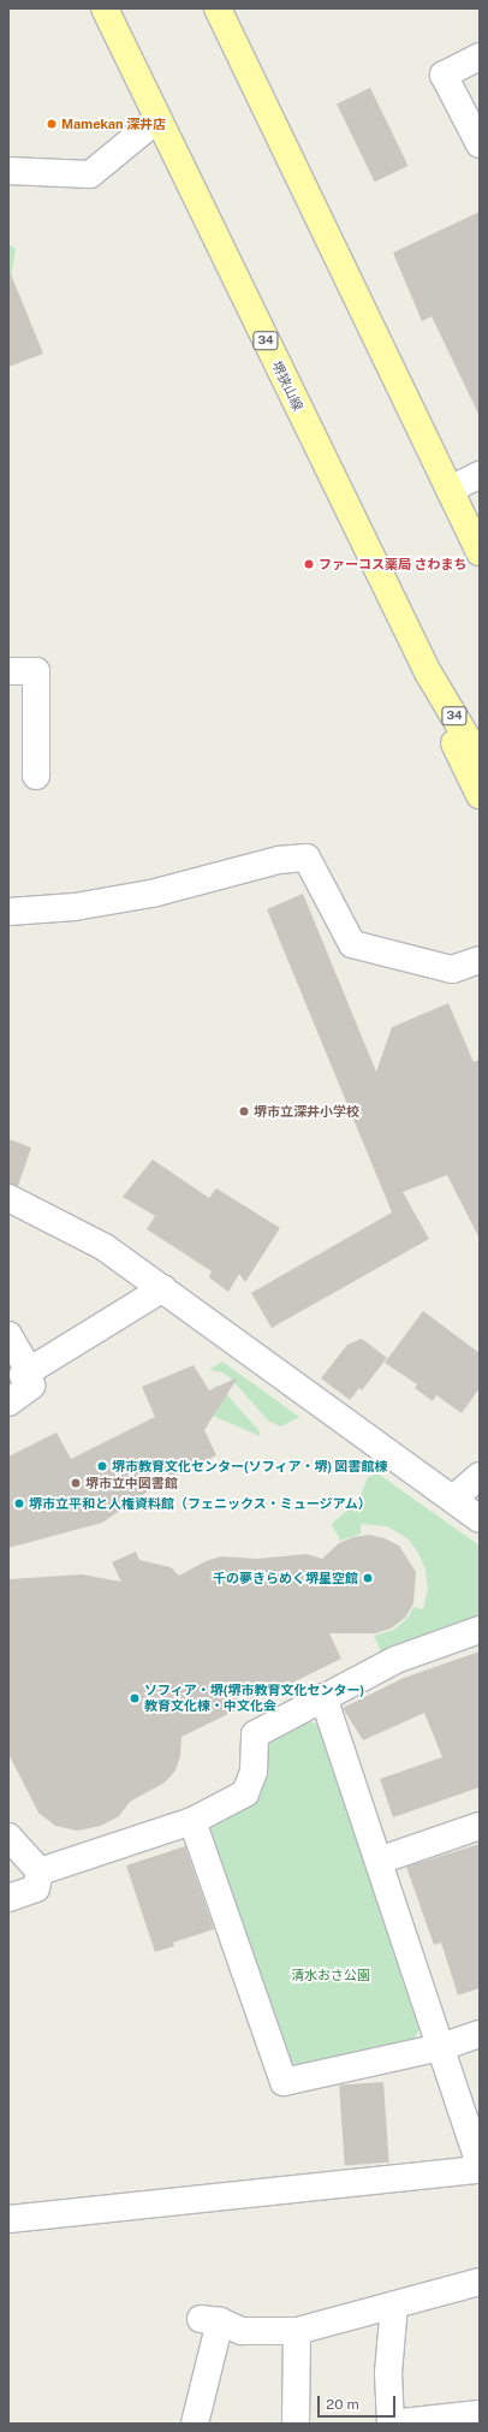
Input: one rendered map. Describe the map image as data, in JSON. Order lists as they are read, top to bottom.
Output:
{
  "streets": {
    "main road": ["34", "堺狭山線"]
  },
  "parks": ["清水おさ公園"],
  "places": [
    "Mamekan 深井店",
    "ファーコス薬局 さわまち",
    "堺市立深井小学校",
    "堺市教育文化センター(ソフィア・堺) 図書館棟",
    "堺市立中図書館",
    "堺市立平和と人権資料館（フェニックス・ミュージアム）",
    "千の夢きらめく堺星空館",
    "ソフィア・堺(堺市教育文化センター) 教育文化棟・中文化会"
  ],
  "scale_bar": "20 m"
}
